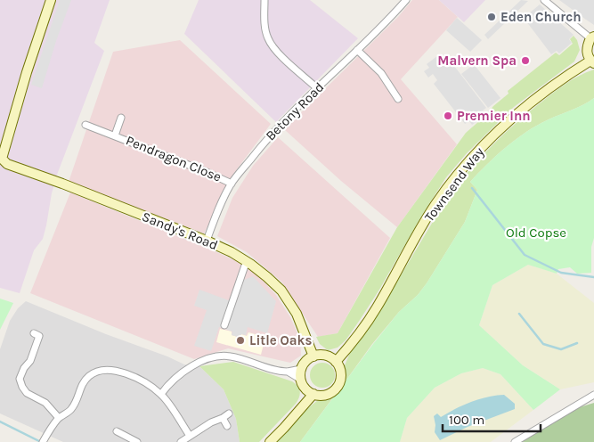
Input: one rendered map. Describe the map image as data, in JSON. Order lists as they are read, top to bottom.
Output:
{
  "streets": {
    "main road": ["Townsend Way", "Sandy's Road"],
    "street": ["Betony Road", "Pendragon Close"]
  },
  "crossings": [
    ["Betony Road", "Pendragon Close"],
    ["Betony Road", "Sandy's Road"],
    ["Townsend Way", "Sandy's Road"]
  ],
  "parks": ["Old Copse"],
  "places": [
    "Eden Church",
    "Malvern Spa",
    "Premier Inn",
    "Litle Oaks"
  ],
  "scale_bar": "100 m"
}
